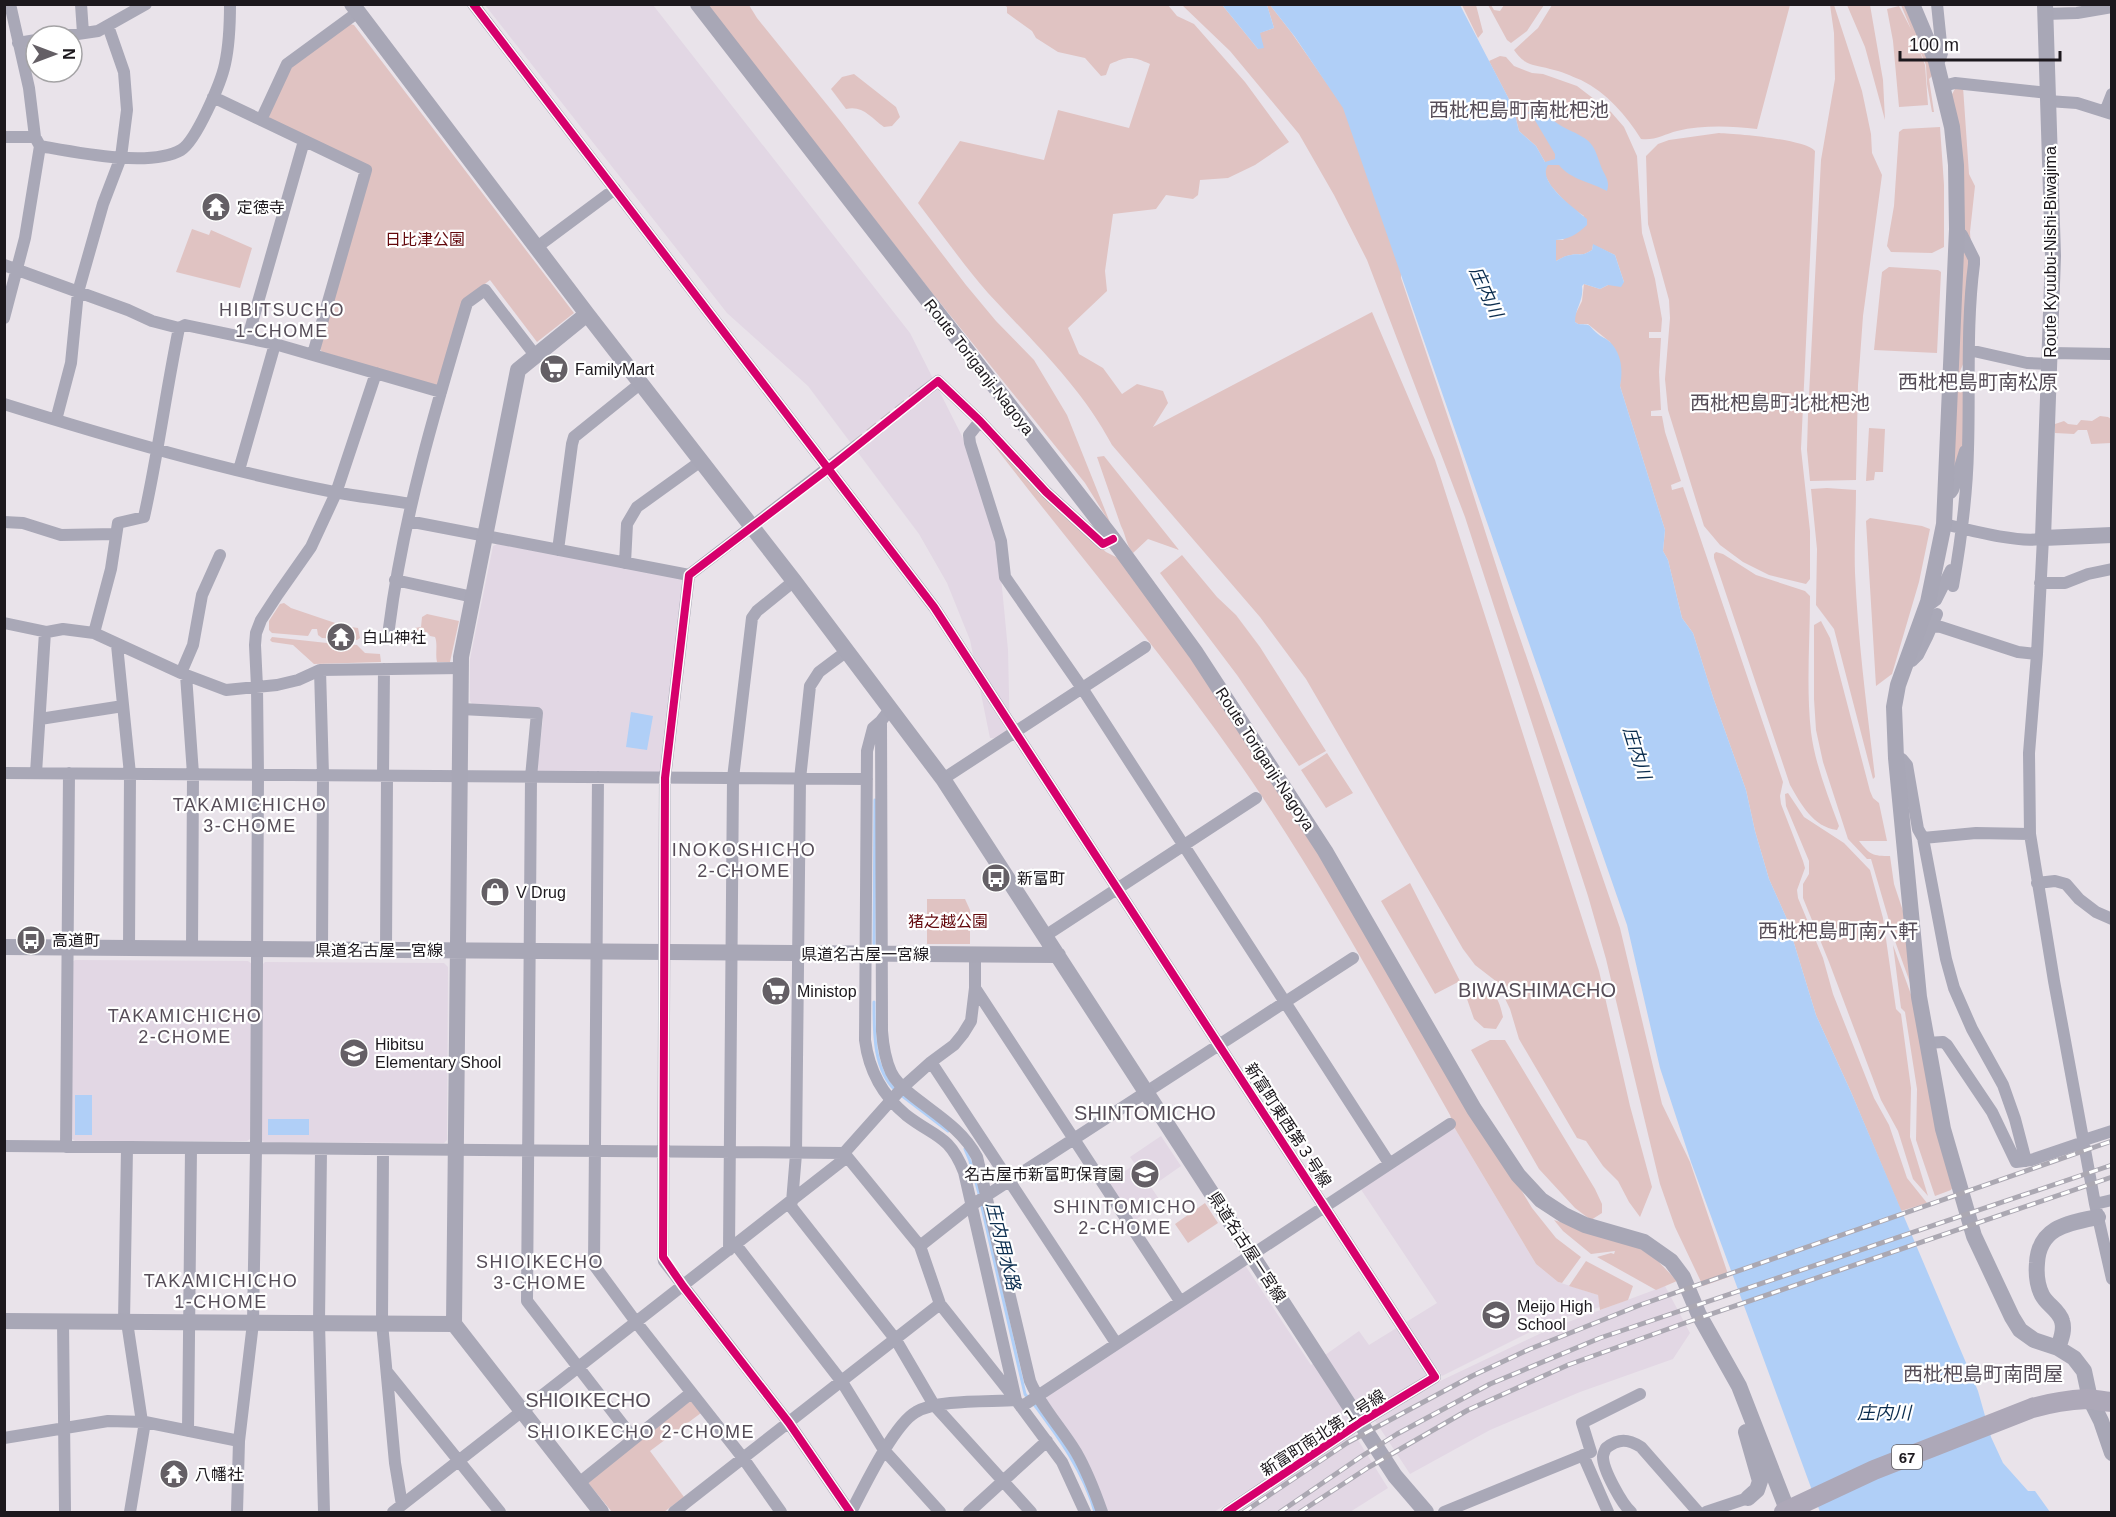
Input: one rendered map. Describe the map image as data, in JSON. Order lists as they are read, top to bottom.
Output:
{
  "streets": {
    "main road": ["67"],
    "street": [
      "Route Kyuubu-Nishi-Biwajima",
      "Route Toriganji-Nagoya",
      "県道名古屋一宮線",
      "新富町東西第３号線",
      "新富町南北第１号線"
    ]
  },
  "crossings": [
    ["Route Toriganji-Nagoya", "67"],
    ["県道名古屋一宮線", "新富町南北第１号線"],
    ["新富町東西第３号線", "新富町南北第１号線"]
  ],
  "districts": [
    "西枇杷島町南枇杷池",
    "HIBITSUCHO 1-CHOME",
    "西枇杷島町南松原",
    "西枇杷島町北枇杷池",
    "TAKAMICHICHO 3-CHOME",
    "INOKOSHICHO 2-CHOME",
    "西枇杷島町南六軒",
    "BIWASHIMACHO",
    "TAKAMICHICHO 2-CHOME",
    "SHINTOMICHO",
    "SHINTOMICHO 2-CHOME",
    "SHIOIKECHO 3-CHOME",
    "TAKAMICHICHO 1-CHOME",
    "西枇杷島町南問屋",
    "SHIOIKECHO",
    "SHIOIKECHO 2-CHOME"
  ],
  "water": ["庄内川", "庄内用水路"],
  "parks": ["日比津公園", "猪之越公園"],
  "places": {
    "temple": ["定徳寺", "白山神社", "八幡社"],
    "supermarket": ["FamilyMart", "Ministop"],
    "bus stop": ["新富町", "高道町"],
    "shop": ["V Drug"],
    "school or university": ["Hibitsu Elementary Shool", "名古屋市新富町保育園", "Meijo High School"]
  },
  "scale_bar": "100 m",
  "north": "right"
}
